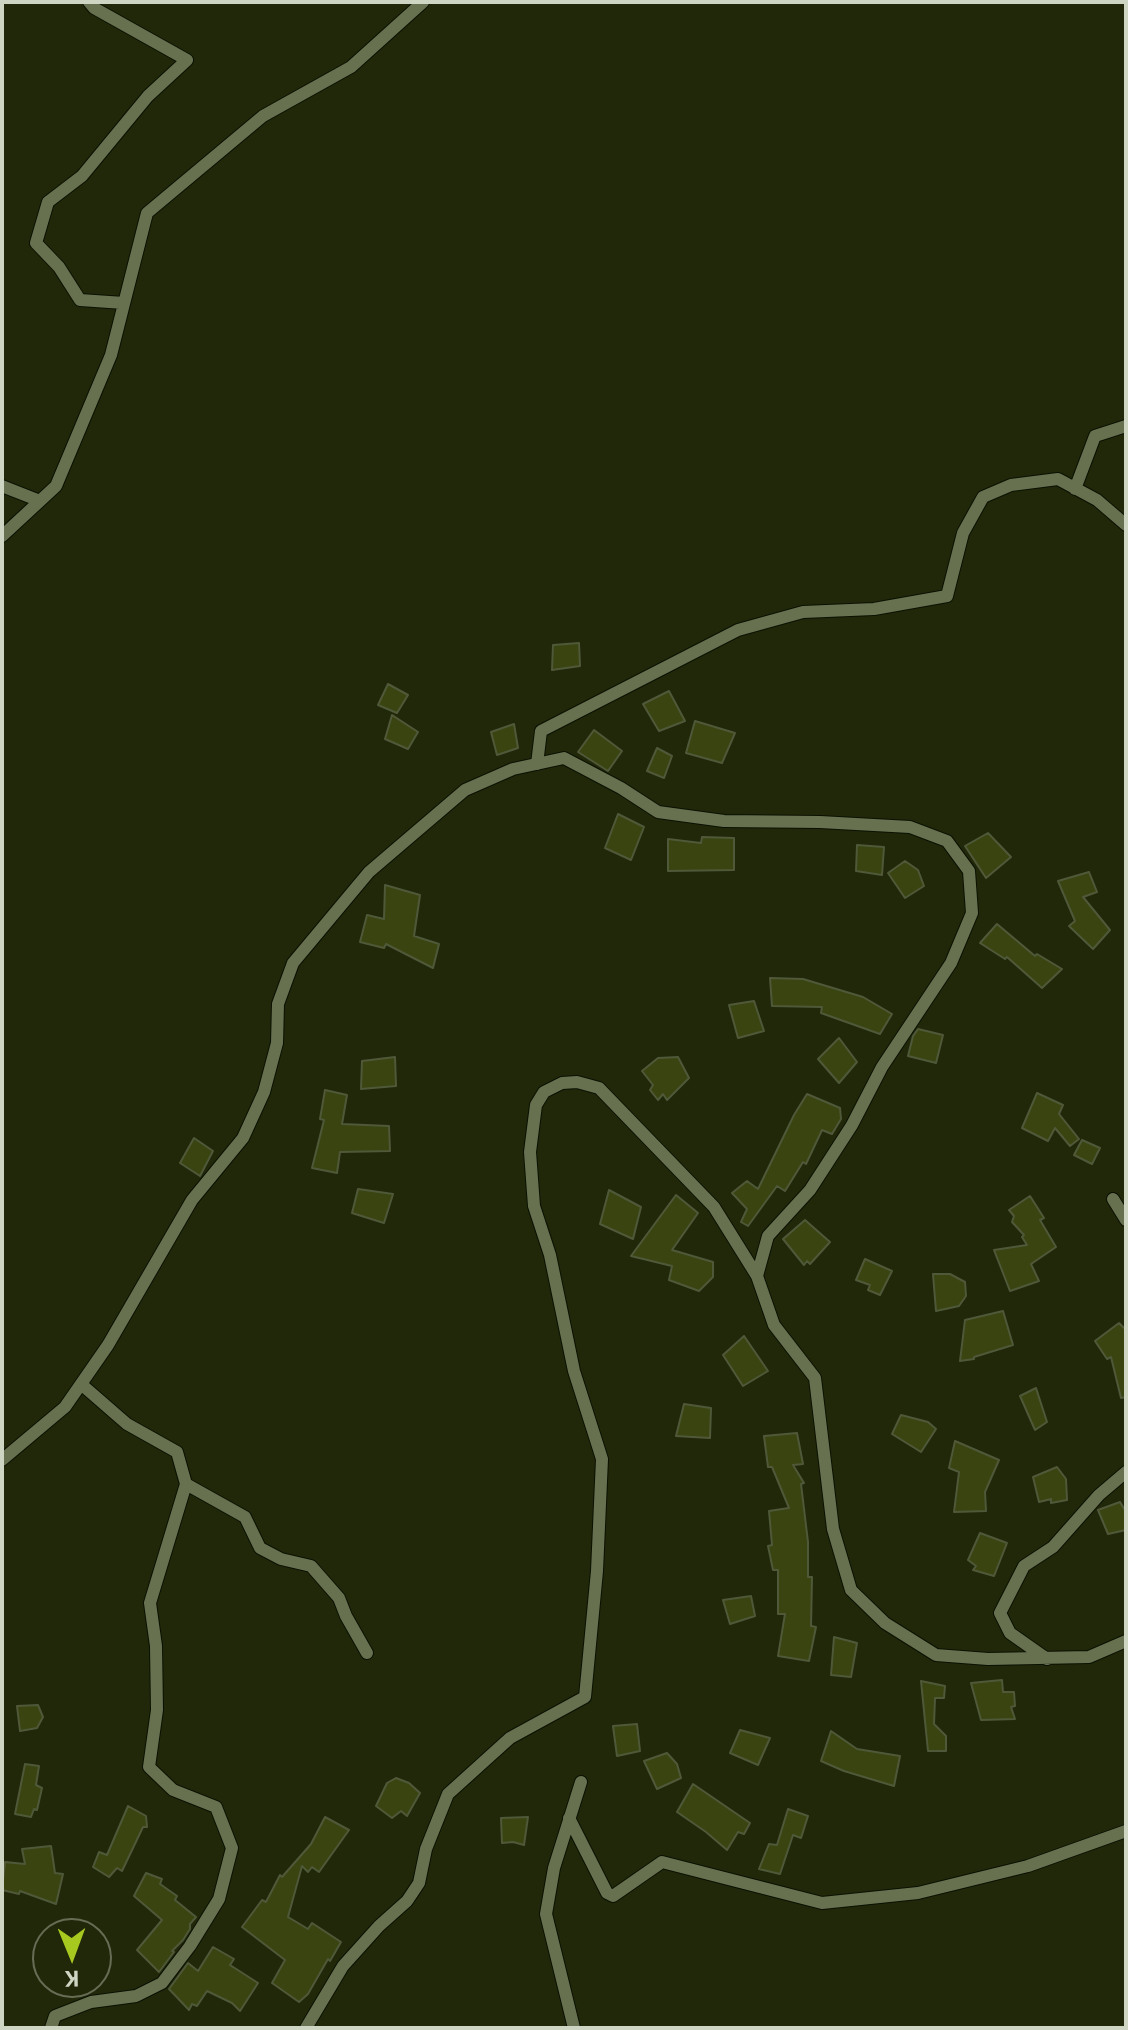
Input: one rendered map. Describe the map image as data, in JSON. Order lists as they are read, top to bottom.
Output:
{
  "north": "bottom"
}
